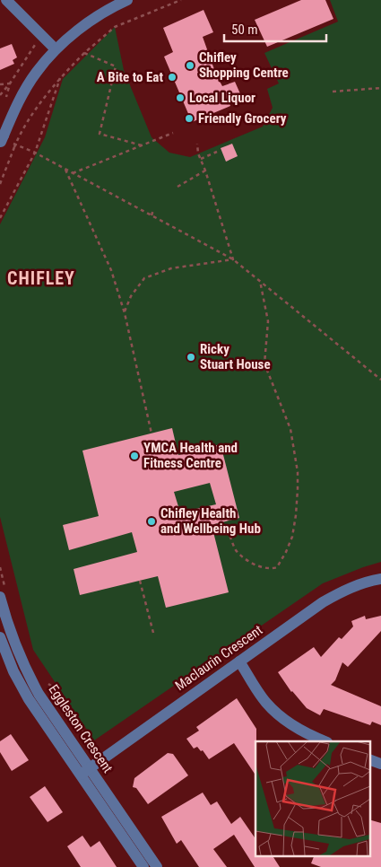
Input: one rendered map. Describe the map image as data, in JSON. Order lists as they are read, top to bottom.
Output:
{
  "streets": {
    "street": ["Maclaurin Crescent", "Eggleston Crescent"]
  },
  "crossings": [
    ["Maclaurin Crescent", "Eggleston Crescent"]
  ],
  "districts": ["CHIFLEY"],
  "places": [
    "Chifley Shopping Centre",
    "A Bite to Eat",
    "Local Liquor",
    "Friendly Grocery",
    "Ricky Stuart House",
    "YMCA Health and Fitness Centre",
    "Chifley Health and Wellbeing Hub"
  ],
  "scale_bar": "50 m"
}
